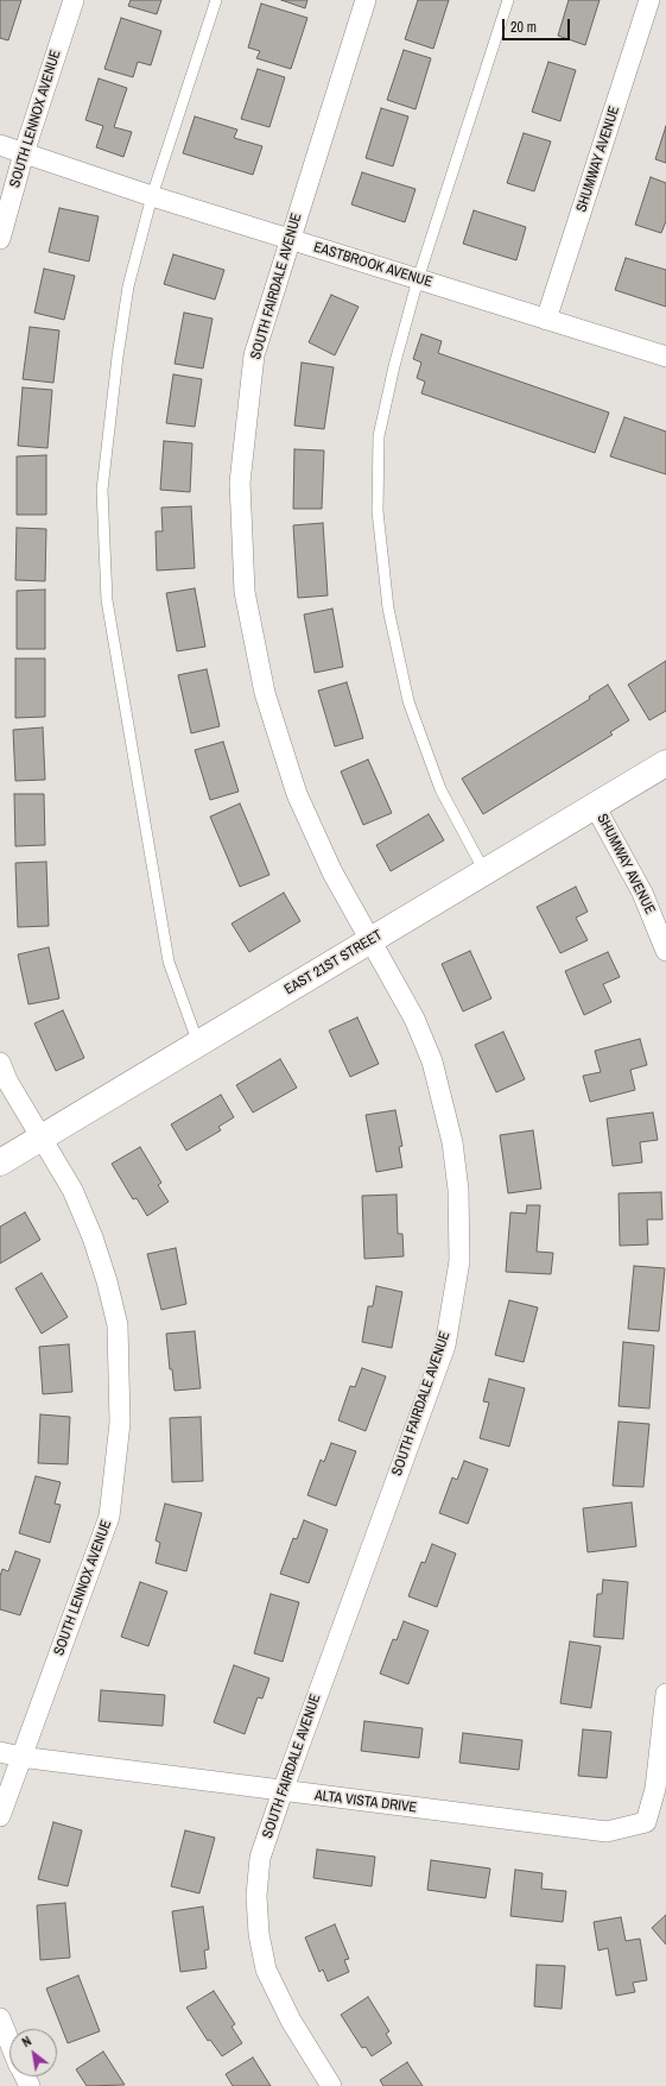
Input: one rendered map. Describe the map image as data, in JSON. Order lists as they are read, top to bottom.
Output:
{
  "streets": {
    "street": [
      "SOUTH LENNOX AVENUE",
      "SHUMWAY AVENUE",
      "EASTBROOK AVENUE",
      "SOUTH FAIRDALE AVENUE",
      "EAST 21ST STREET",
      "ALTA VISTA DRIVE"
    ]
  },
  "crossings": [
    ["SOUTH LENNOX AVENUE", "EASTBROOK AVENUE"],
    ["SOUTH LENNOX AVENUE", "EAST 21ST STREET"],
    ["SOUTH LENNOX AVENUE", "ALTA VISTA DRIVE"],
    ["SHUMWAY AVENUE", "EASTBROOK AVENUE"],
    ["SHUMWAY AVENUE", "EAST 21ST STREET"],
    ["EASTBROOK AVENUE", "SOUTH FAIRDALE AVENUE"],
    ["SOUTH FAIRDALE AVENUE", "EAST 21ST STREET"],
    ["SOUTH FAIRDALE AVENUE", "ALTA VISTA DRIVE"]
  ],
  "scale_bar": "20 m",
  "north": "top left"
}
